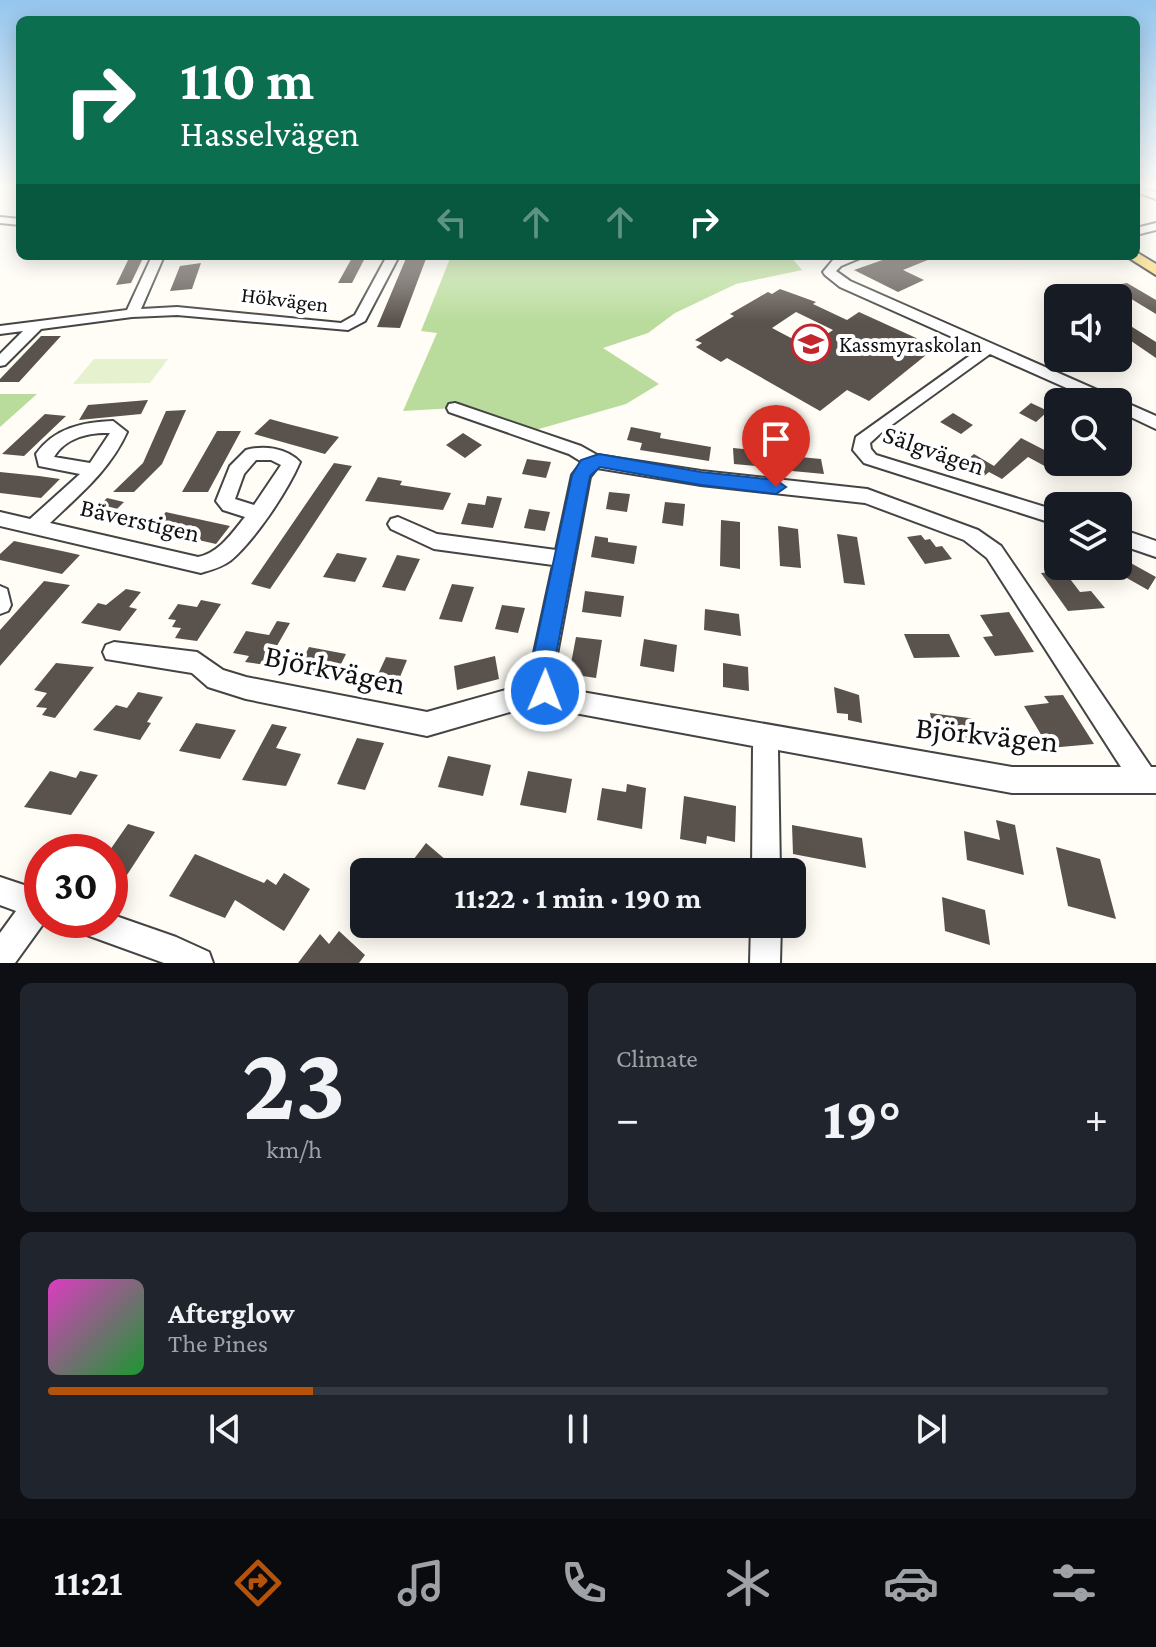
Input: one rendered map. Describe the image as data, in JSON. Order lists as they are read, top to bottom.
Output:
{
  "streets": {
    "street": [
      "Hökvägen",
      "Sälgvägen",
      "Bäverstigen",
      "Björkvägen"
    ]
  },
  "places": {
    "school or university": ["Kassmyraskolan"]
  },
  "page": {
    "turn": ["110 m", "Hasselvägen"],
    "limit": "30",
    "trip": "11:22 · 1 min · 190 m",
    "tile": [
      ["23", "km/h"],
      "Climate"
    ],
    "heat": ["−", "19°", "+"],
    "song": ["Afterglow", "The Pines"],
    "tabs": "11:21"
  }
}
